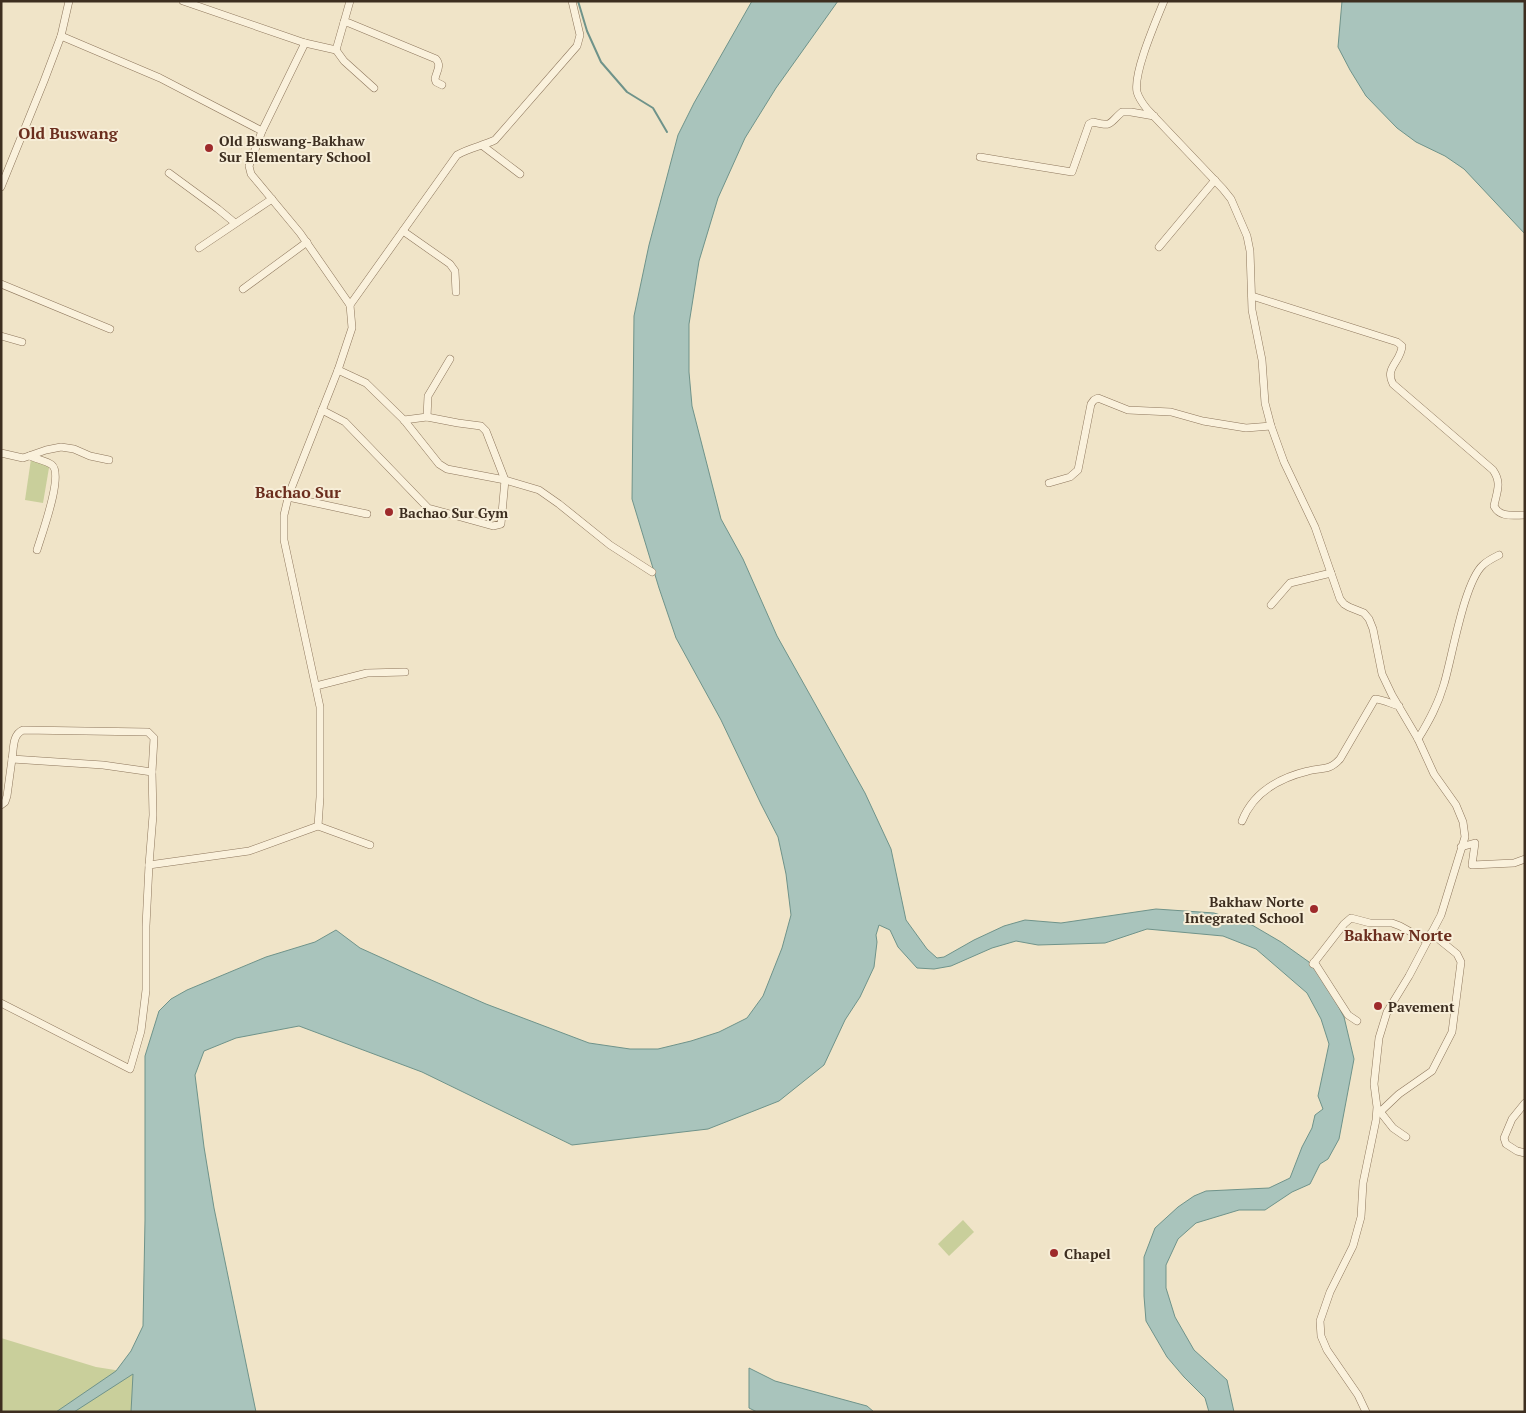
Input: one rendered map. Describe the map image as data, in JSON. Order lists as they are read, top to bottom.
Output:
{
  "districts": ["Old Buswang", "Bachao Sur", "Bakhaw Norte"],
  "places": [
    "Old Buswang-Bakhaw Sur Elementary School",
    "Bachao Sur Gym",
    "Bakhaw Norte Integrated School",
    "Pavement",
    "Chapel"
  ]
}
